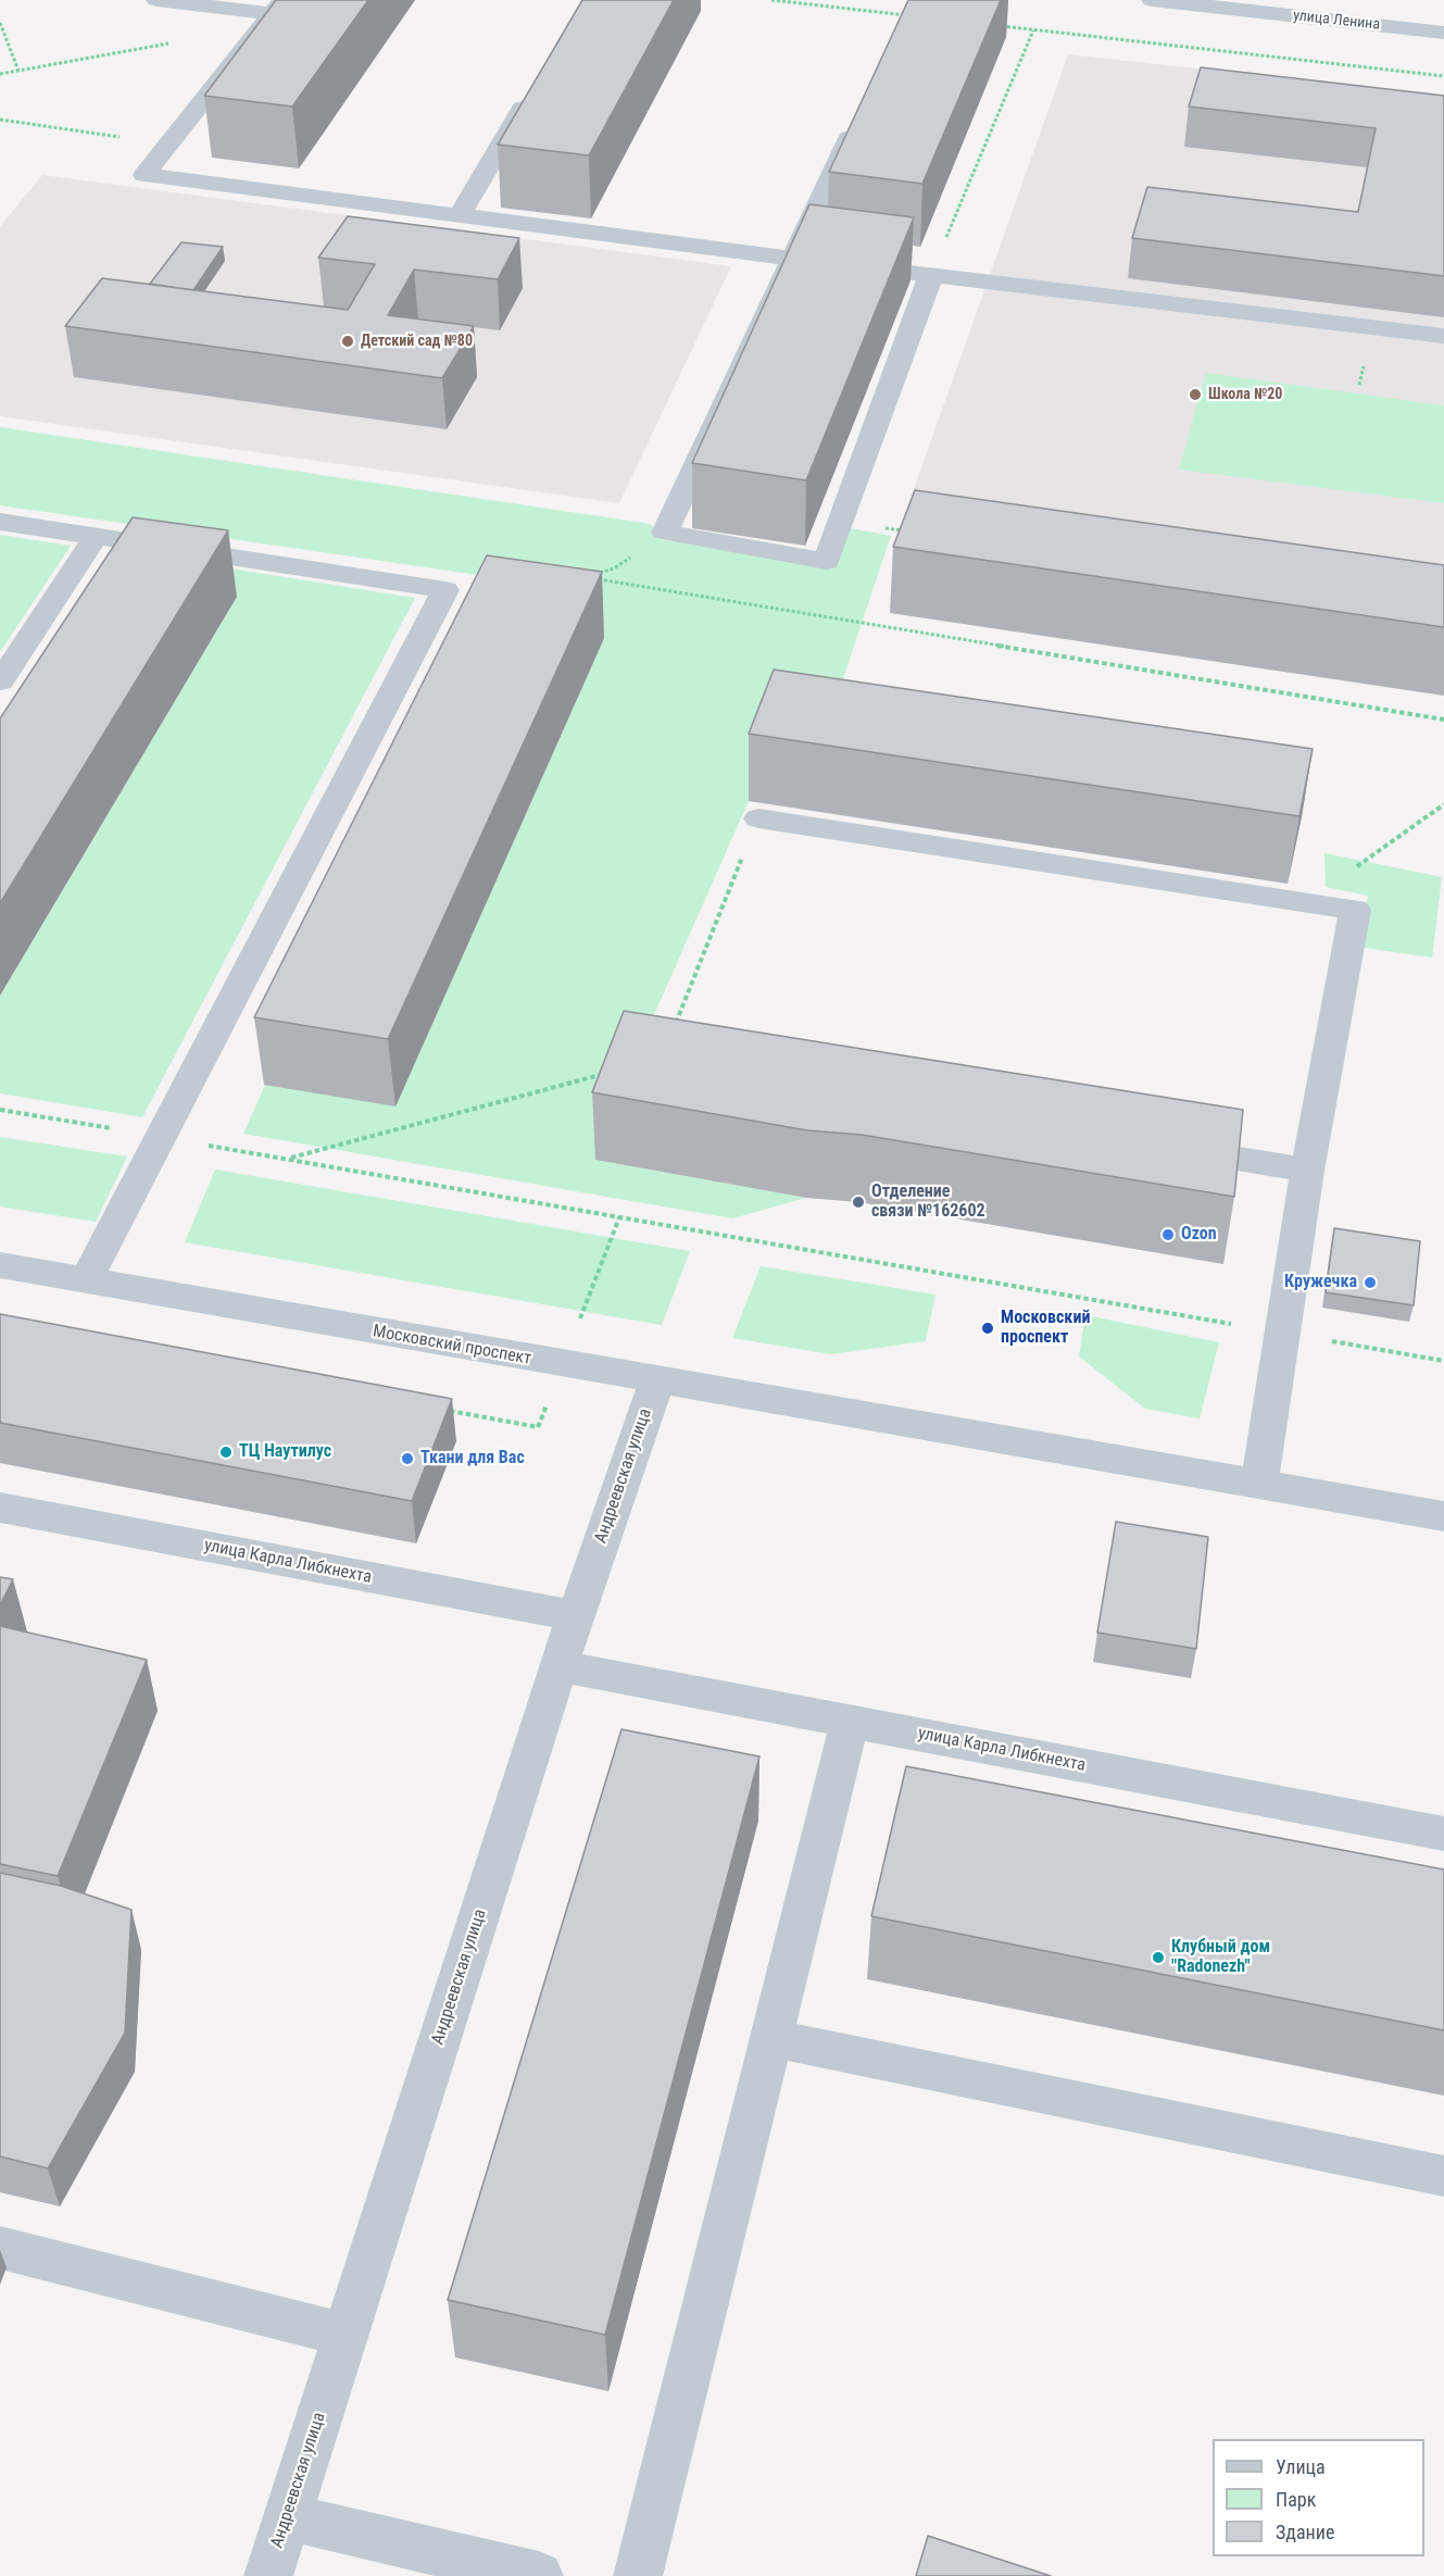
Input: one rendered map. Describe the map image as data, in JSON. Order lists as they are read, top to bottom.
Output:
{
  "streets": {
    "street": [
      "улица Ленина",
      "Московский проспект",
      "Андреевская улица",
      "улица Карла Либкнехта"
    ]
  },
  "crossings": [
    ["Московский проспект", "Андреевская улица"],
    ["Андреевская улица", "улица Карла Либкнехта"]
  ],
  "places": [
    "Детский сад №80",
    "Школа №20",
    "Отделение связи №162602",
    "Ozon",
    "Кружечка",
    "Московский проспект",
    "ТЦ Наутилус",
    "Ткани для Вас",
    "Клубный дом \"Radonezh\""
  ],
  "legend": ["Улица", "Парк", "Здание"]
}
